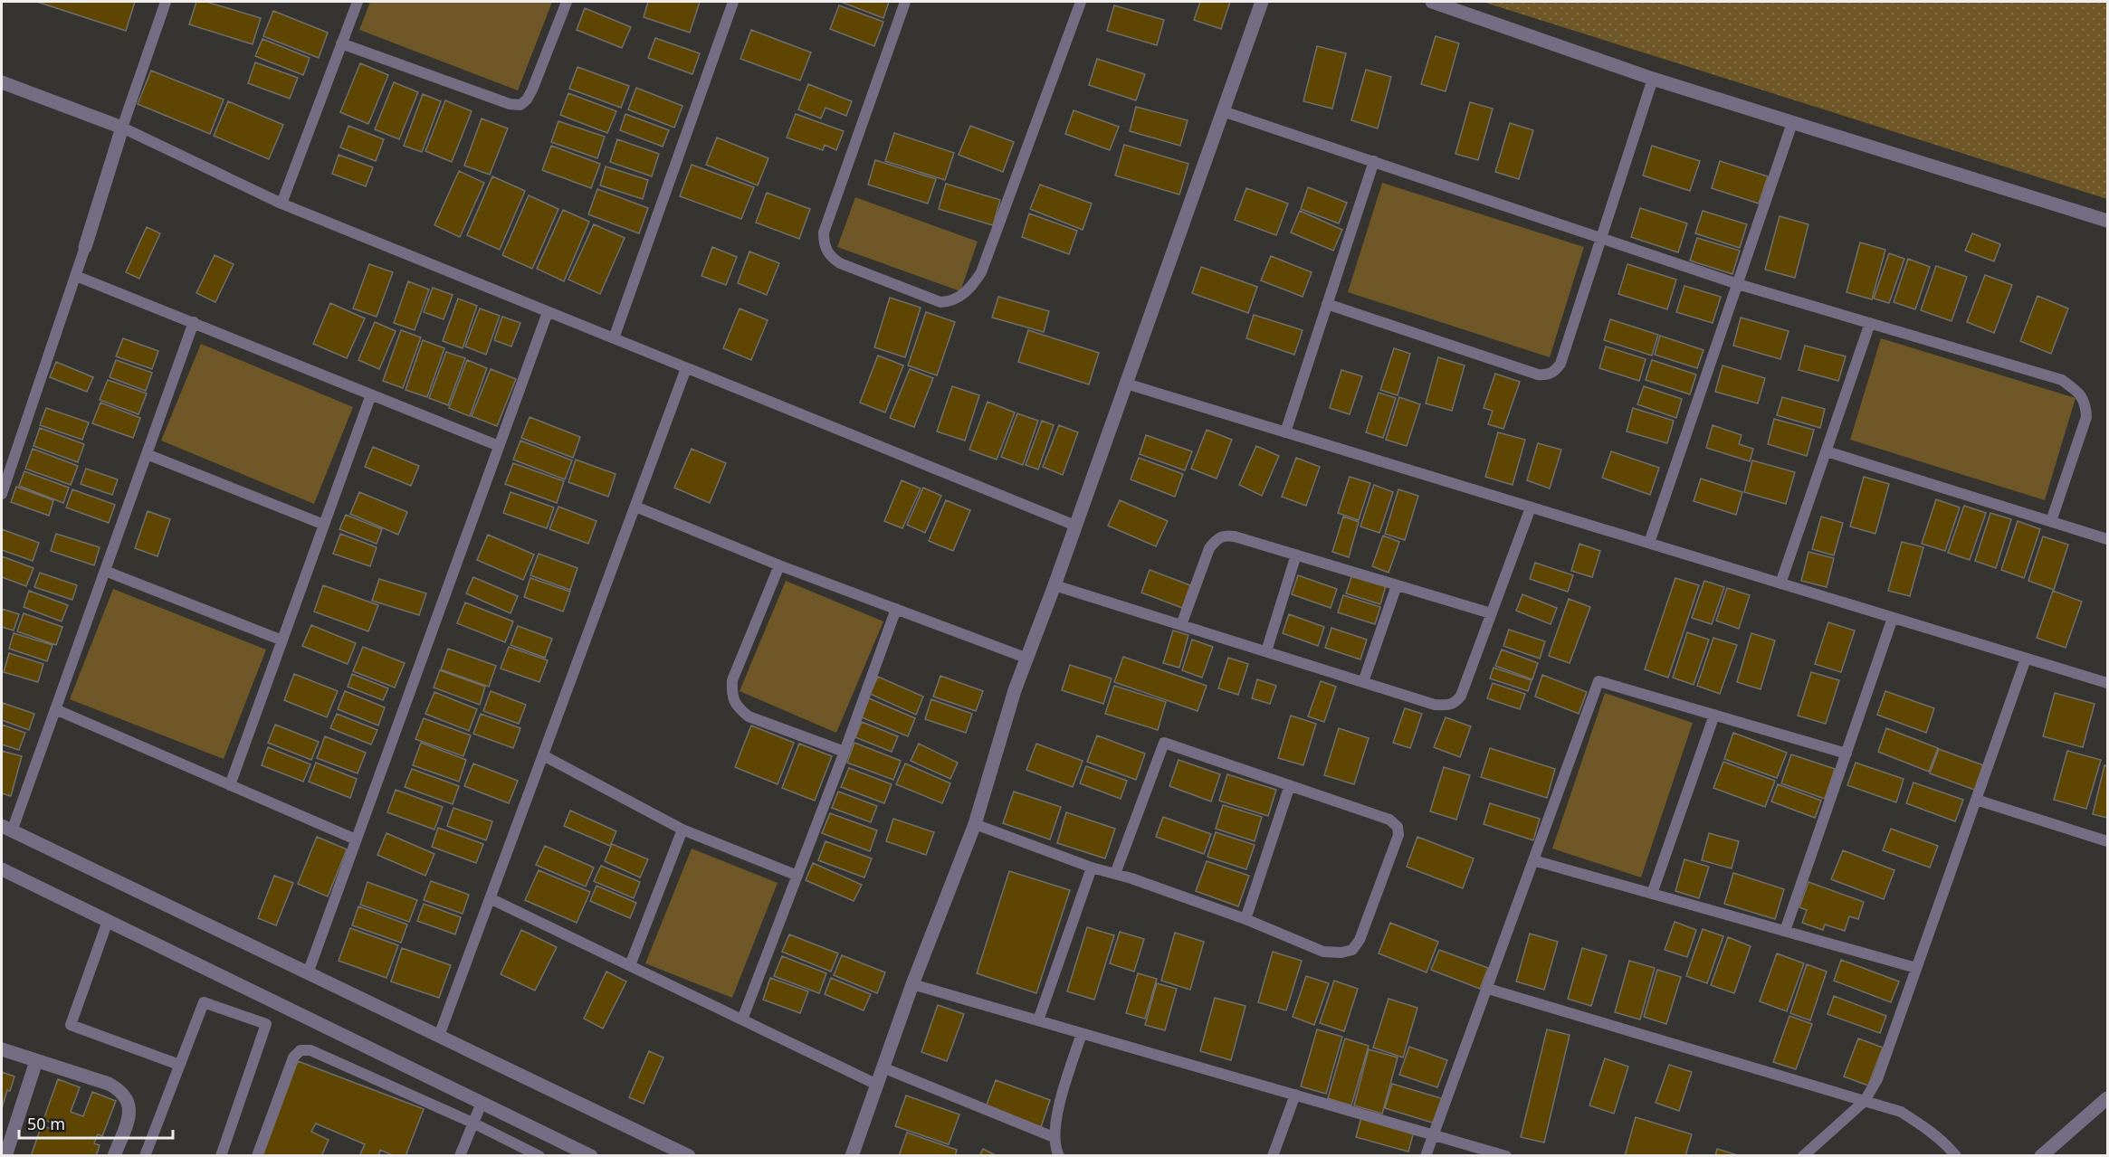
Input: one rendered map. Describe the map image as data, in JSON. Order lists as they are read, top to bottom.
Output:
{
  "scale_bar": "50 m"
}
